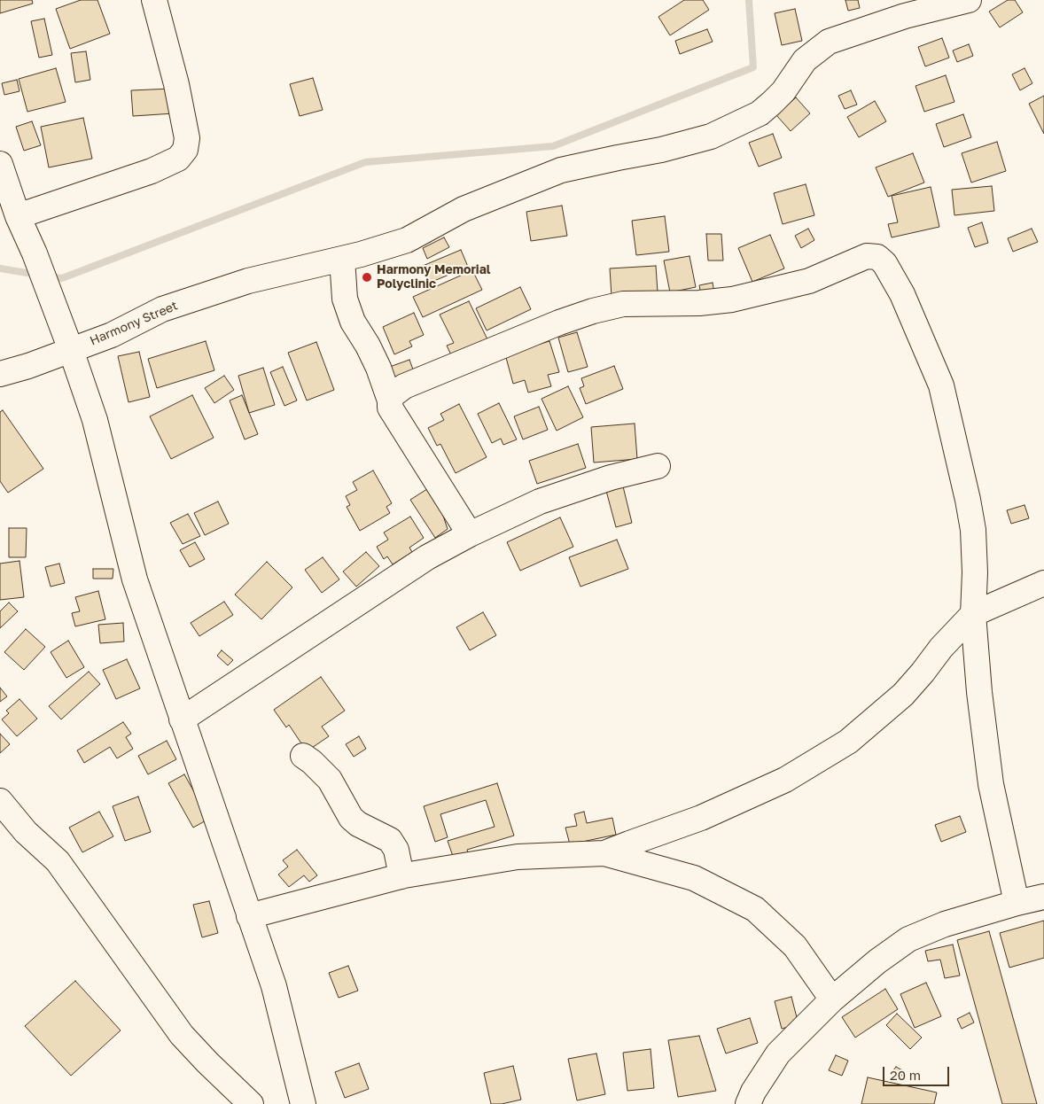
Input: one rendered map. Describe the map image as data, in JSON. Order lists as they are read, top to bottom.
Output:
{
  "streets": {
    "street": ["Harmony Street"]
  },
  "places": ["Harmony Memorial Polyclinic"],
  "scale_bar": "20 m"
}
